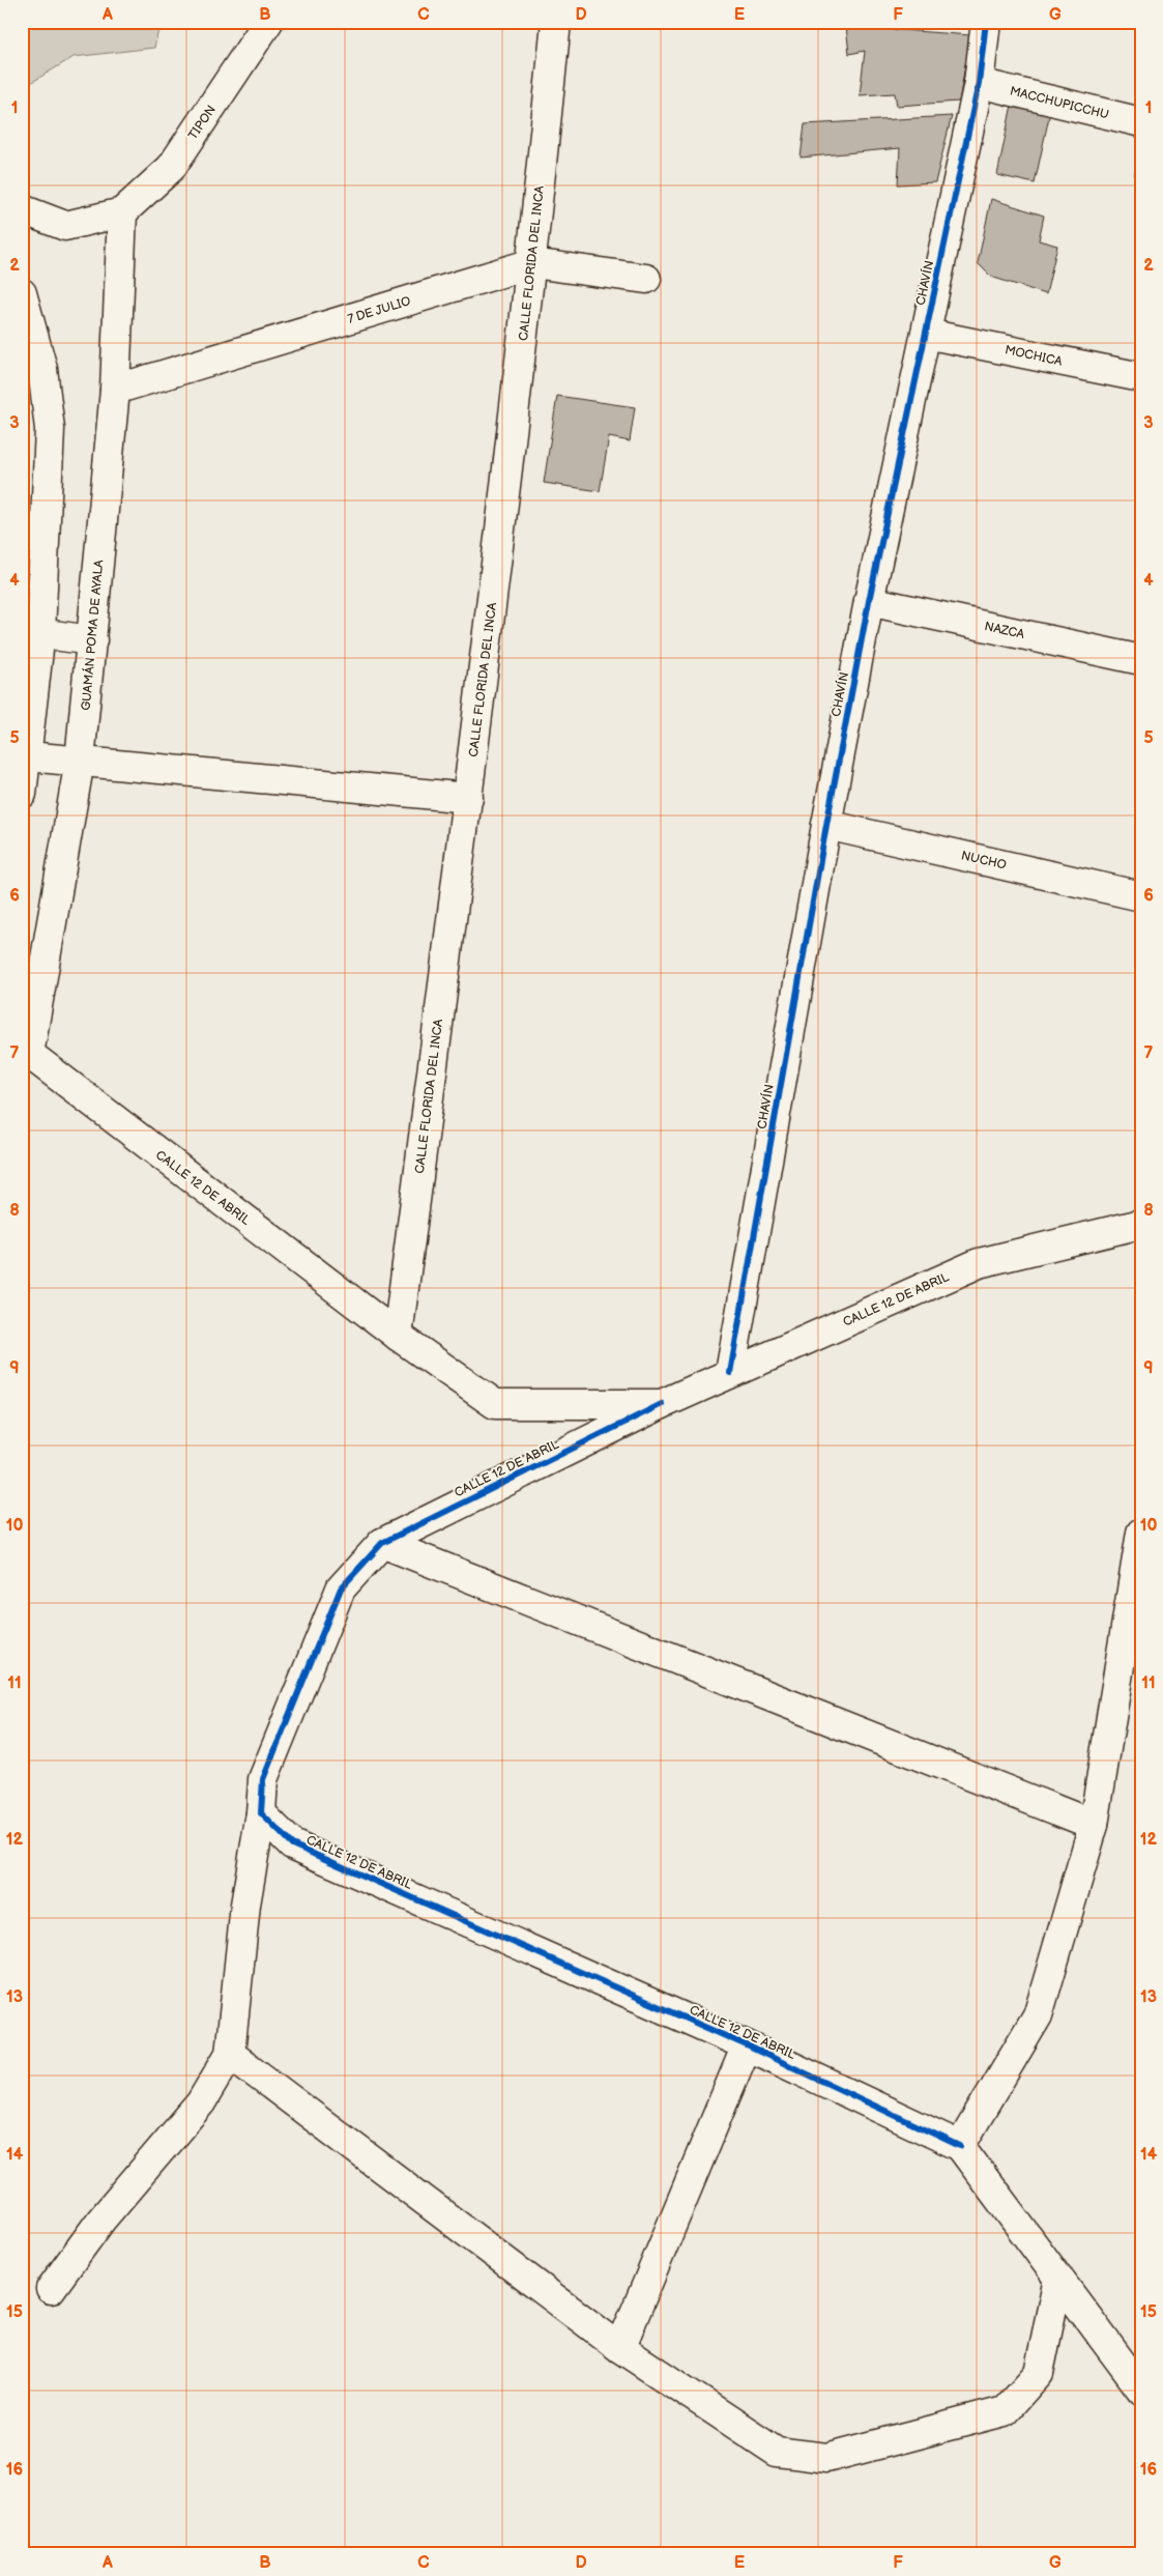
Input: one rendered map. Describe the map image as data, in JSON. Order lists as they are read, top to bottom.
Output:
{
  "streets": {
    "street": [
      "MACCHUPICCHU",
      "TIPON",
      "CALLE FLORIDA DEL INCA",
      "CHAVÍN",
      "7 DE JULIO",
      "MOCHICA",
      "NAZCA",
      "GUAMÁN POMA DE AYALA",
      "NUCHO",
      "CALLE 12 DE ABRIL"
    ]
  },
  "crossings": [
    ["MACCHUPICCHU", "CHAVÍN"],
    ["TIPON", "GUAMÁN POMA DE AYALA"],
    ["CALLE FLORIDA DEL INCA", "7 DE JULIO"],
    ["CALLE FLORIDA DEL INCA", "CALLE 12 DE ABRIL"],
    ["CHAVÍN", "MOCHICA"],
    ["CHAVÍN", "NAZCA"],
    ["CHAVÍN", "NUCHO"],
    ["CHAVÍN", "CALLE 12 DE ABRIL"],
    ["7 DE JULIO", "GUAMÁN POMA DE AYALA"],
    ["GUAMÁN POMA DE AYALA", "CALLE 12 DE ABRIL"]
  ],
  "grid": {
    "columns": [
      "A",
      "B",
      "C",
      "D",
      "E",
      "F",
      "G"
    ],
    "rows": [
      "1",
      "2",
      "3",
      "4",
      "5",
      "6",
      "7",
      "8",
      "9",
      "10",
      "11",
      "12",
      "13",
      "14",
      "15",
      "16"
    ]
  }
}
